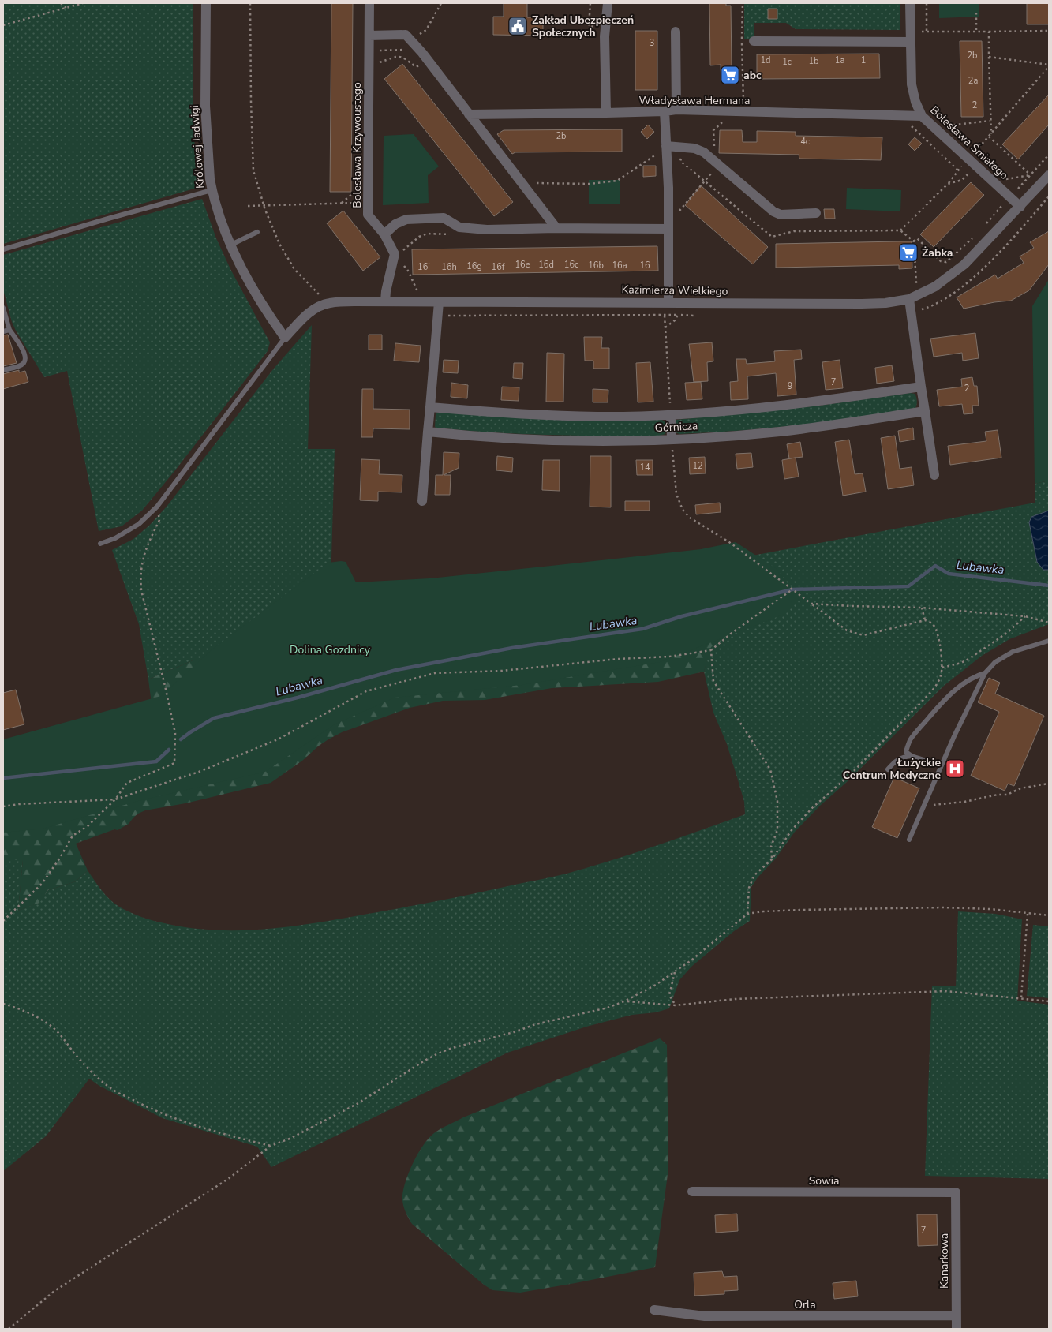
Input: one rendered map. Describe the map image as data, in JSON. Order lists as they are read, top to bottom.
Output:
{
  "streets": {
    "street": [
      "Władysława Hermana",
      "Bolesława Śmiałego",
      "Bolesława Krzywoustego",
      "Królowej Jadwigi",
      "Kazimierza Wielkiego",
      "Górnicza",
      "Sowia",
      "Kanarkowa",
      "Orla"
    ]
  },
  "crossings": [
    ["Władysława Hermana", "Bolesława Śmiałego"],
    ["Bolesława Śmiałego", "Kazimierza Wielkiego"],
    ["Królowej Jadwigi", "Kazimierza Wielkiego"],
    ["Sowia", "Kanarkowa"],
    ["Kanarkowa", "Orla"]
  ],
  "water": ["Lubawka"],
  "parks": ["Dolina Gozdnicy"],
  "places": {
    "public building": ["Zakład Ubezpieczeń Społecznych"],
    "supermarket": ["abc", "Żabka"],
    "hospital": ["Łużyckie Centrum Medyczne"]
  },
  "house_numbers": [
    "3",
    "2b",
    "1d",
    "1a",
    "1",
    "1b",
    "1c",
    "2a",
    "2",
    "2b",
    "4c",
    "16e",
    "16d",
    "16c",
    "16b",
    "16a",
    "16",
    "16g",
    "16i",
    "16h",
    "16f",
    "7",
    "9",
    "2",
    "12",
    "14",
    "7"
  ]
}
